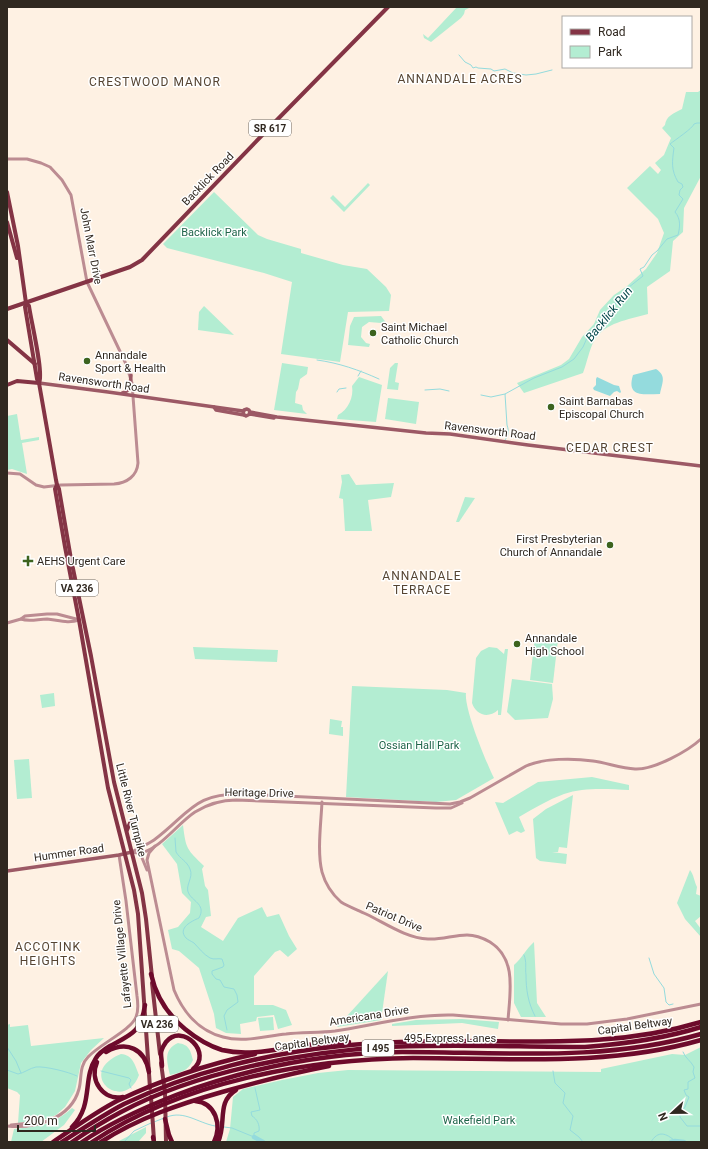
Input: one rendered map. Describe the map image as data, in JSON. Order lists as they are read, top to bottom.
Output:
{
  "streets": {
    "highway": ["Capital Beltway", "495 Express Lanes", "I 495"],
    "main road": [
      "SR 617",
      "Backlick Road",
      "Ravensworth Road",
      "VA 236",
      "Little River Turnpike",
      "Hummer Road"
    ],
    "street": [
      "John Marr Drive",
      "Heritage Drive",
      "Patriot Drive",
      "Lafayette Village Drive",
      "Americana Drive"
    ]
  },
  "crossings": [
    ["Backlick Road", "John Marr Drive"],
    ["Backlick Road", "Little River Turnpike"],
    ["John Marr Drive", "Ravensworth Road"],
    ["John Marr Drive", "Little River Turnpike"],
    ["Ravensworth Road", "Little River Turnpike"],
    ["Heritage Drive", "Little River Turnpike"],
    ["Heritage Drive", "Hummer Road"],
    ["Heritage Drive", "Patriot Drive"],
    ["Heritage Drive", "Americana Drive"],
    ["Little River Turnpike", "Hummer Road"],
    ["Hummer Road", "Lafayette Village Drive"],
    ["Patriot Drive", "Americana Drive"]
  ],
  "districts": [
    "ANNANDALE ACRES",
    "CRESTWOOD MANOR",
    "CEDAR CREST",
    "ANNANDALE TERRACE",
    "ACCOTINK HEIGHTS"
  ],
  "water": ["Backlick Run"],
  "parks": ["Backlick Park", "Ossian Hall Park", "Wakefield Park"],
  "places": {
    "other": [
      "Saint Michael Catholic Church",
      "Annandale Sport & Health",
      "Saint Barnabas Episcopal Church",
      "First Presbyterian Church of Annandale",
      "Annandale High School"
    ],
    "health": ["AEHS Urgent Care"]
  },
  "legend": ["Road", "Park"],
  "scale_bar": "200 m",
  "north": "left"
}
